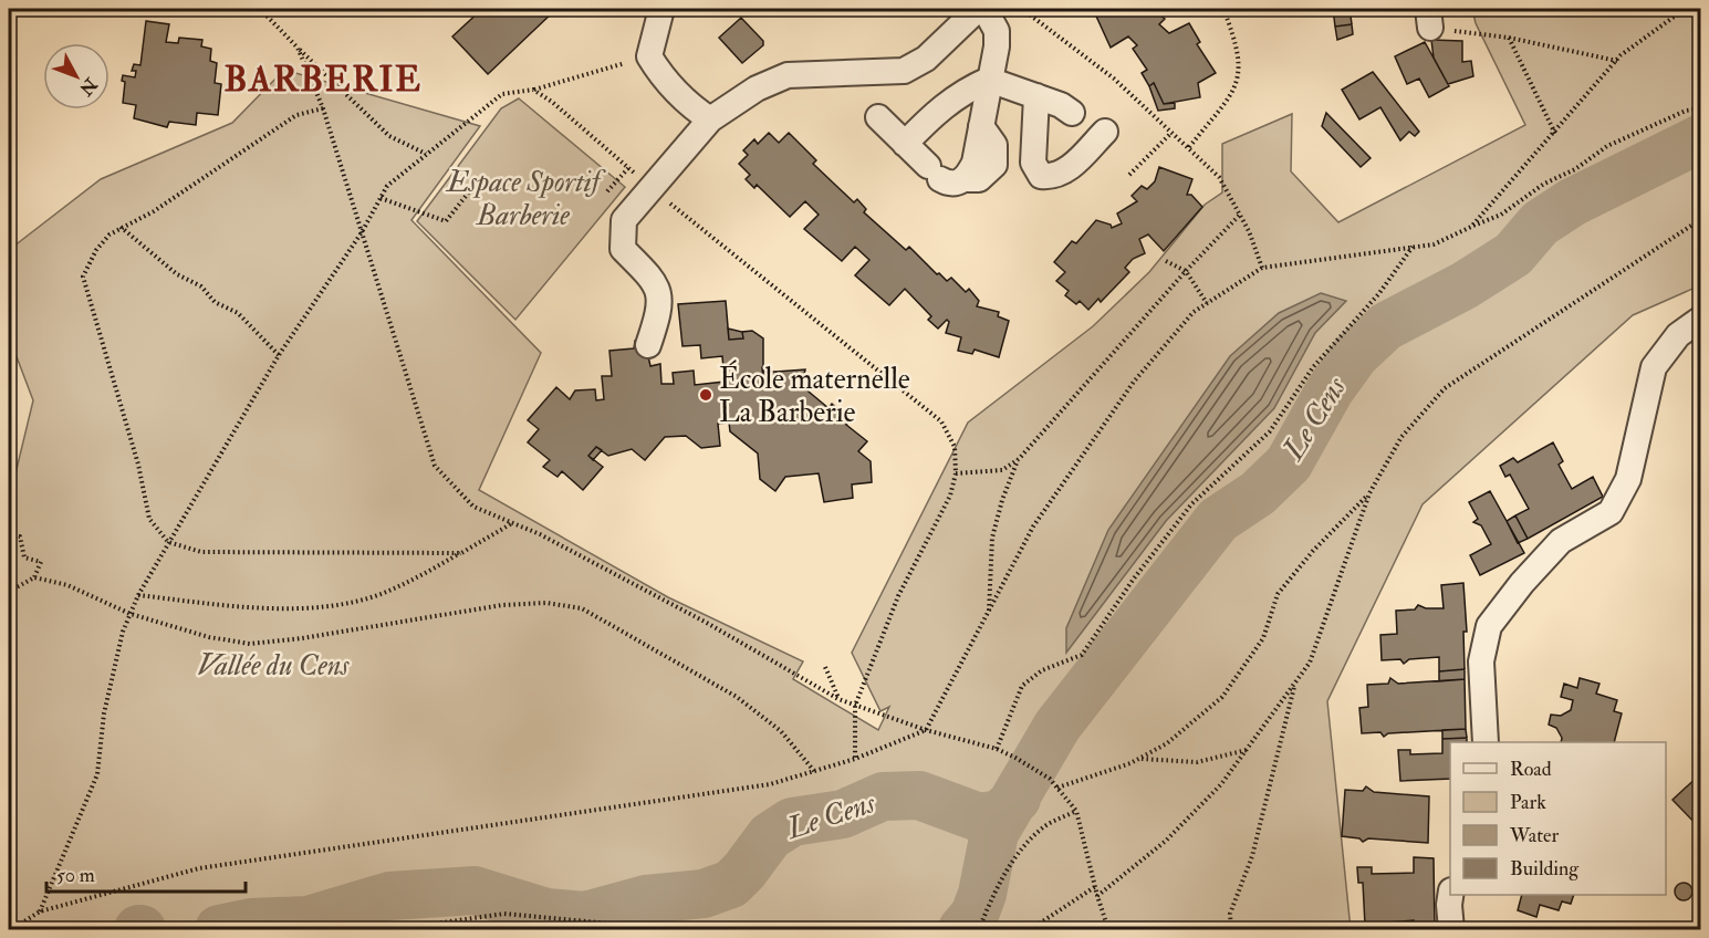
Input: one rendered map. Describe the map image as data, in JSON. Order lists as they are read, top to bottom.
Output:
{
  "districts": ["BARBERIE"],
  "water": ["Le Cens"],
  "parks": ["Espace Sportif Barberie", "Vallée du Cens"],
  "places": ["École maternelle La Barberie"],
  "legend": [
    "Road",
    "Park",
    "Water",
    "Building"
  ],
  "scale_bar": "50 m",
  "north": "bottom right"
}
